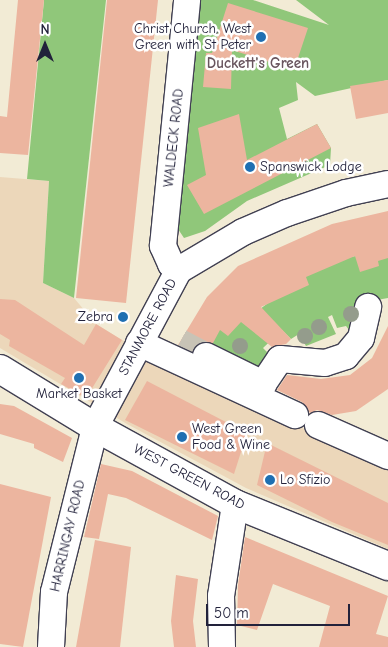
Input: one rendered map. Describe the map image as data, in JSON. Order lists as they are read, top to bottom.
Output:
{
  "streets": {
    "main road": ["WEST GREEN ROAD"],
    "street": ["WALDECK ROAD", "STANMORE ROAD", "HARRINGAY ROAD"]
  },
  "crossings": [
    ["WALDECK ROAD", "STANMORE ROAD"],
    ["STANMORE ROAD", "WEST GREEN ROAD"],
    ["STANMORE ROAD", "HARRINGAY ROAD"],
    ["WEST GREEN ROAD", "HARRINGAY ROAD"]
  ],
  "districts": ["Duckett's Green"],
  "places": [
    "Christ Church, West Green with St Peter",
    "Spanswick Lodge",
    "Zebra",
    "Market Basket",
    "West Green Food & Wine",
    "Lo Sfizio"
  ],
  "scale_bar": "50 m",
  "north": "top"
}
